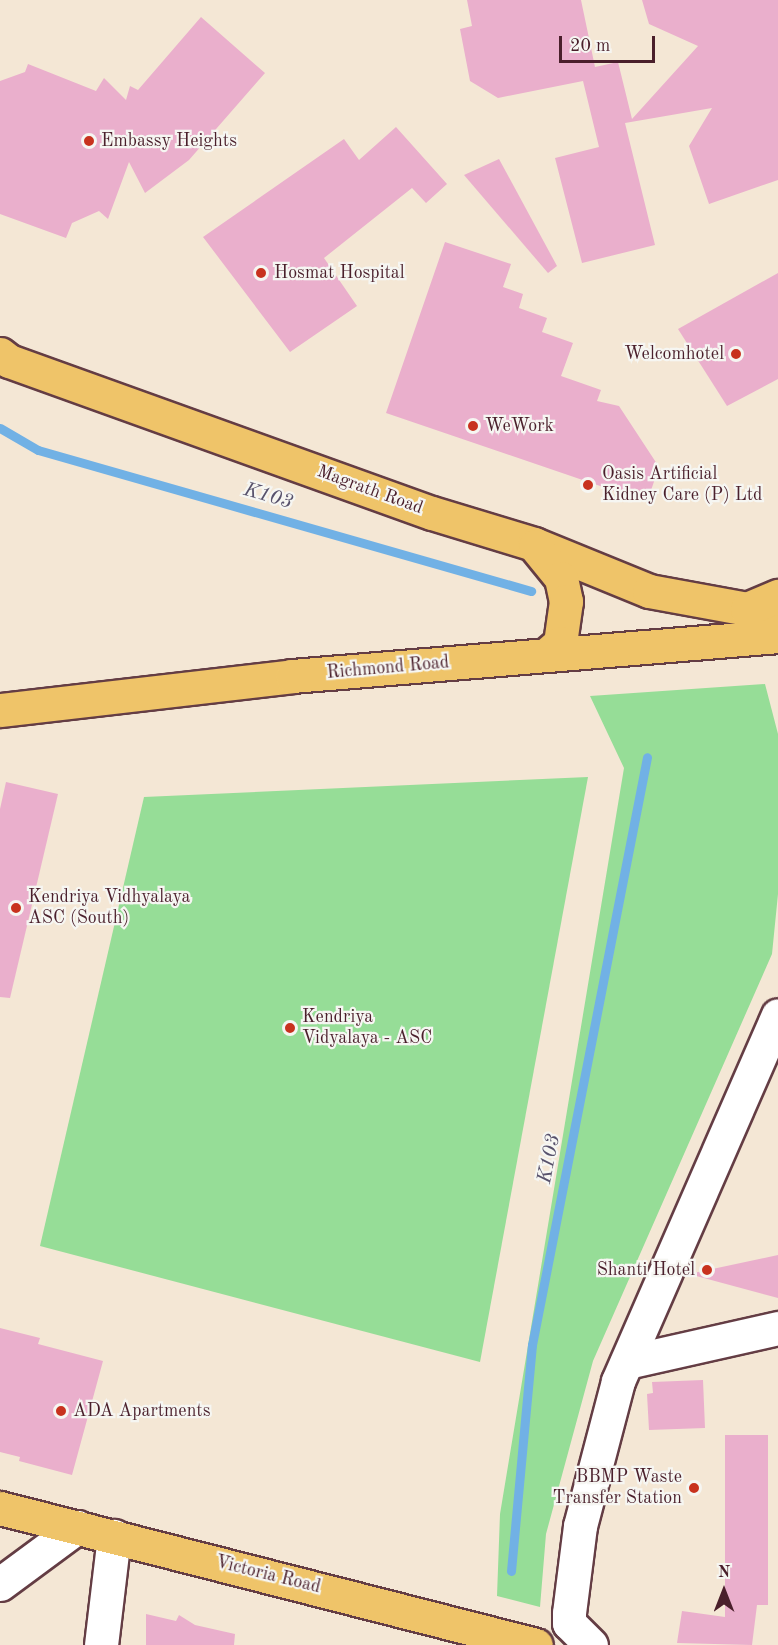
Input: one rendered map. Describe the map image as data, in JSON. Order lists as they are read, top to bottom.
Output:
{
  "streets": {
    "main road": ["Magrath Road", "Richmond Road", "Victoria Road"]
  },
  "water": ["K103"],
  "places": [
    "Embassy Heights",
    "Hosmat Hospital",
    "Welcomhotel",
    "WeWork",
    "Oasis Artificial Kidney Care (P) Ltd",
    "Kendriya Vidhyalaya ASC (South)",
    "Kendriya Vidyalaya - ASC",
    "Shanti Hotel",
    "ADA Apartments",
    "BBMP Waste Transfer Station"
  ],
  "scale_bar": "20 m",
  "north": "top"
}
